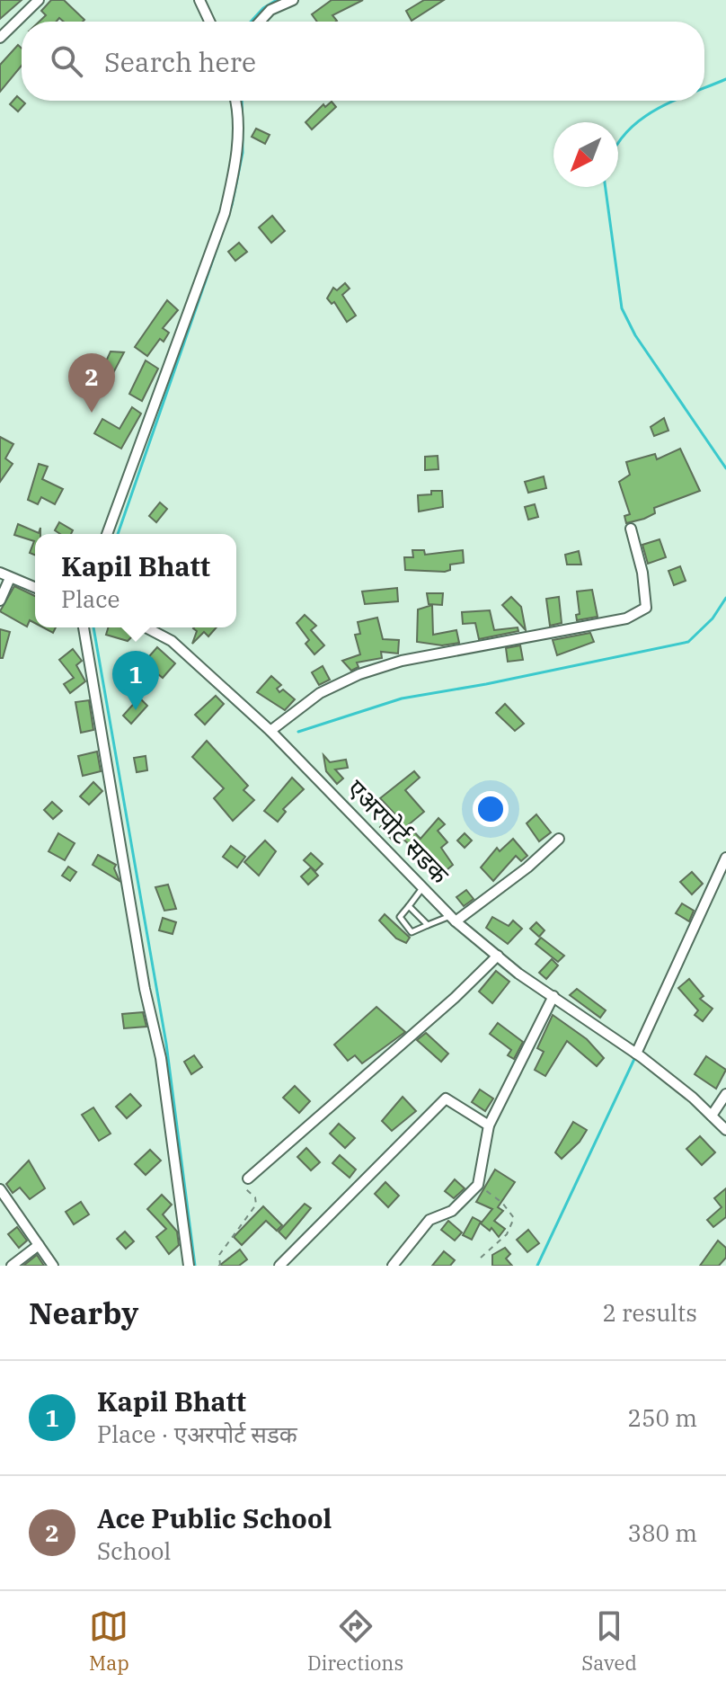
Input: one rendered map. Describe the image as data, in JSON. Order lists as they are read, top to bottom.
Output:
{
  "streets": {
    "street": ["एअरपोर्ट सडक"]
  },
  "north": "bottom left",
  "page": {
    "search": "Search here",
    "pins": ["2", "1"],
    "popup": ["Kapil Bhatt", "Place"],
    "heading": ["Nearby", "2 results"],
    "list": [
      {
        "mark": "1",
        "name": "Kapil Bhatt",
        "note": "Place · एअरपोर्ट सडक",
        "value": "250 m"
      },
      {
        "mark": "2",
        "name": "Ace Public School",
        "note": "School",
        "value": "380 m"
      }
    ],
    "nav": ["Map", "Directions", "Saved"]
  }
}
